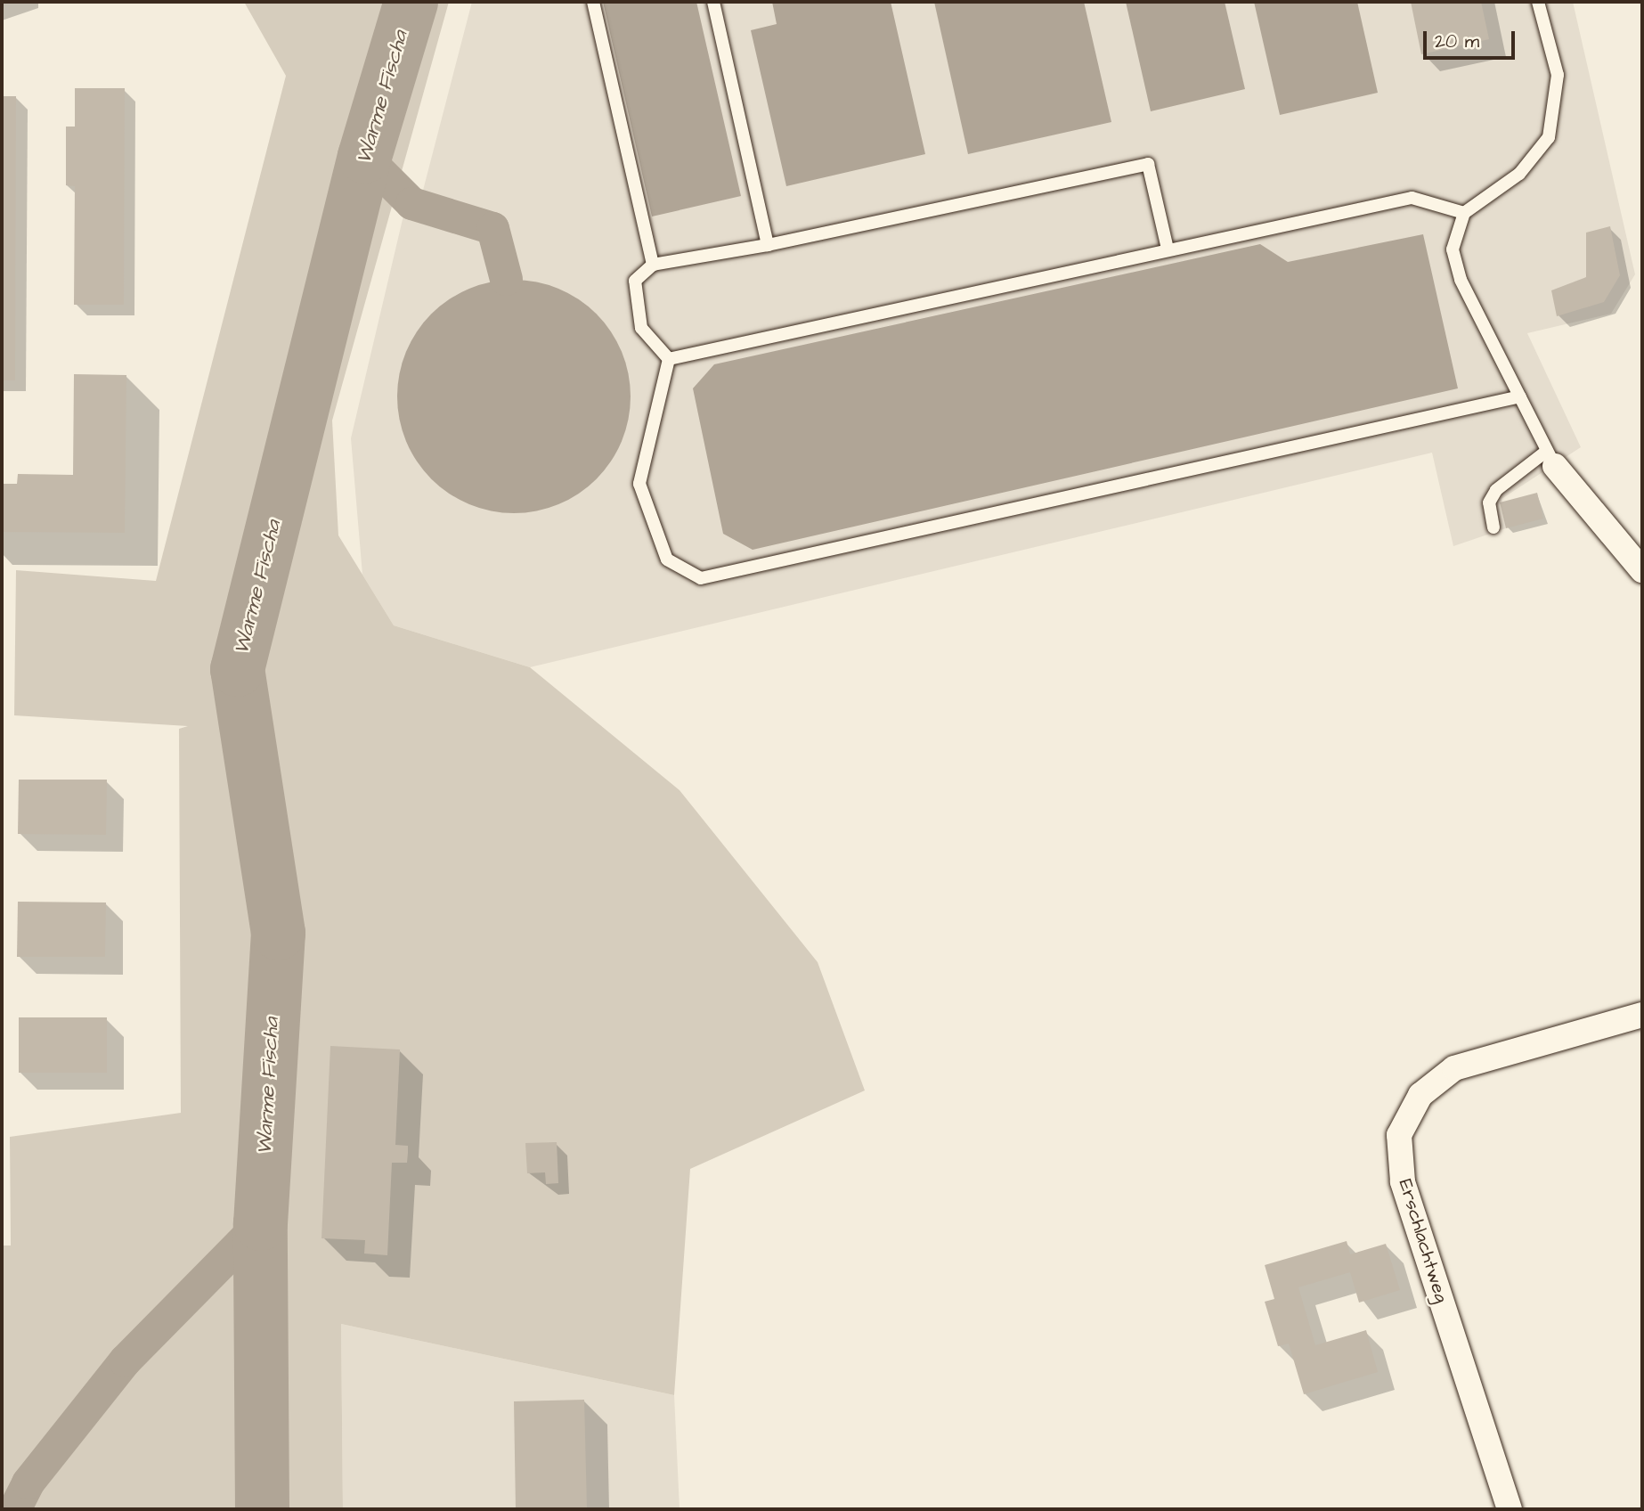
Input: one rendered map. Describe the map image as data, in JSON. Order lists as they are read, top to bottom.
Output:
{
  "streets": {
    "street": ["Erschlachtweg"]
  },
  "water": ["Warme Fischa"],
  "scale_bar": "20 m"
}
